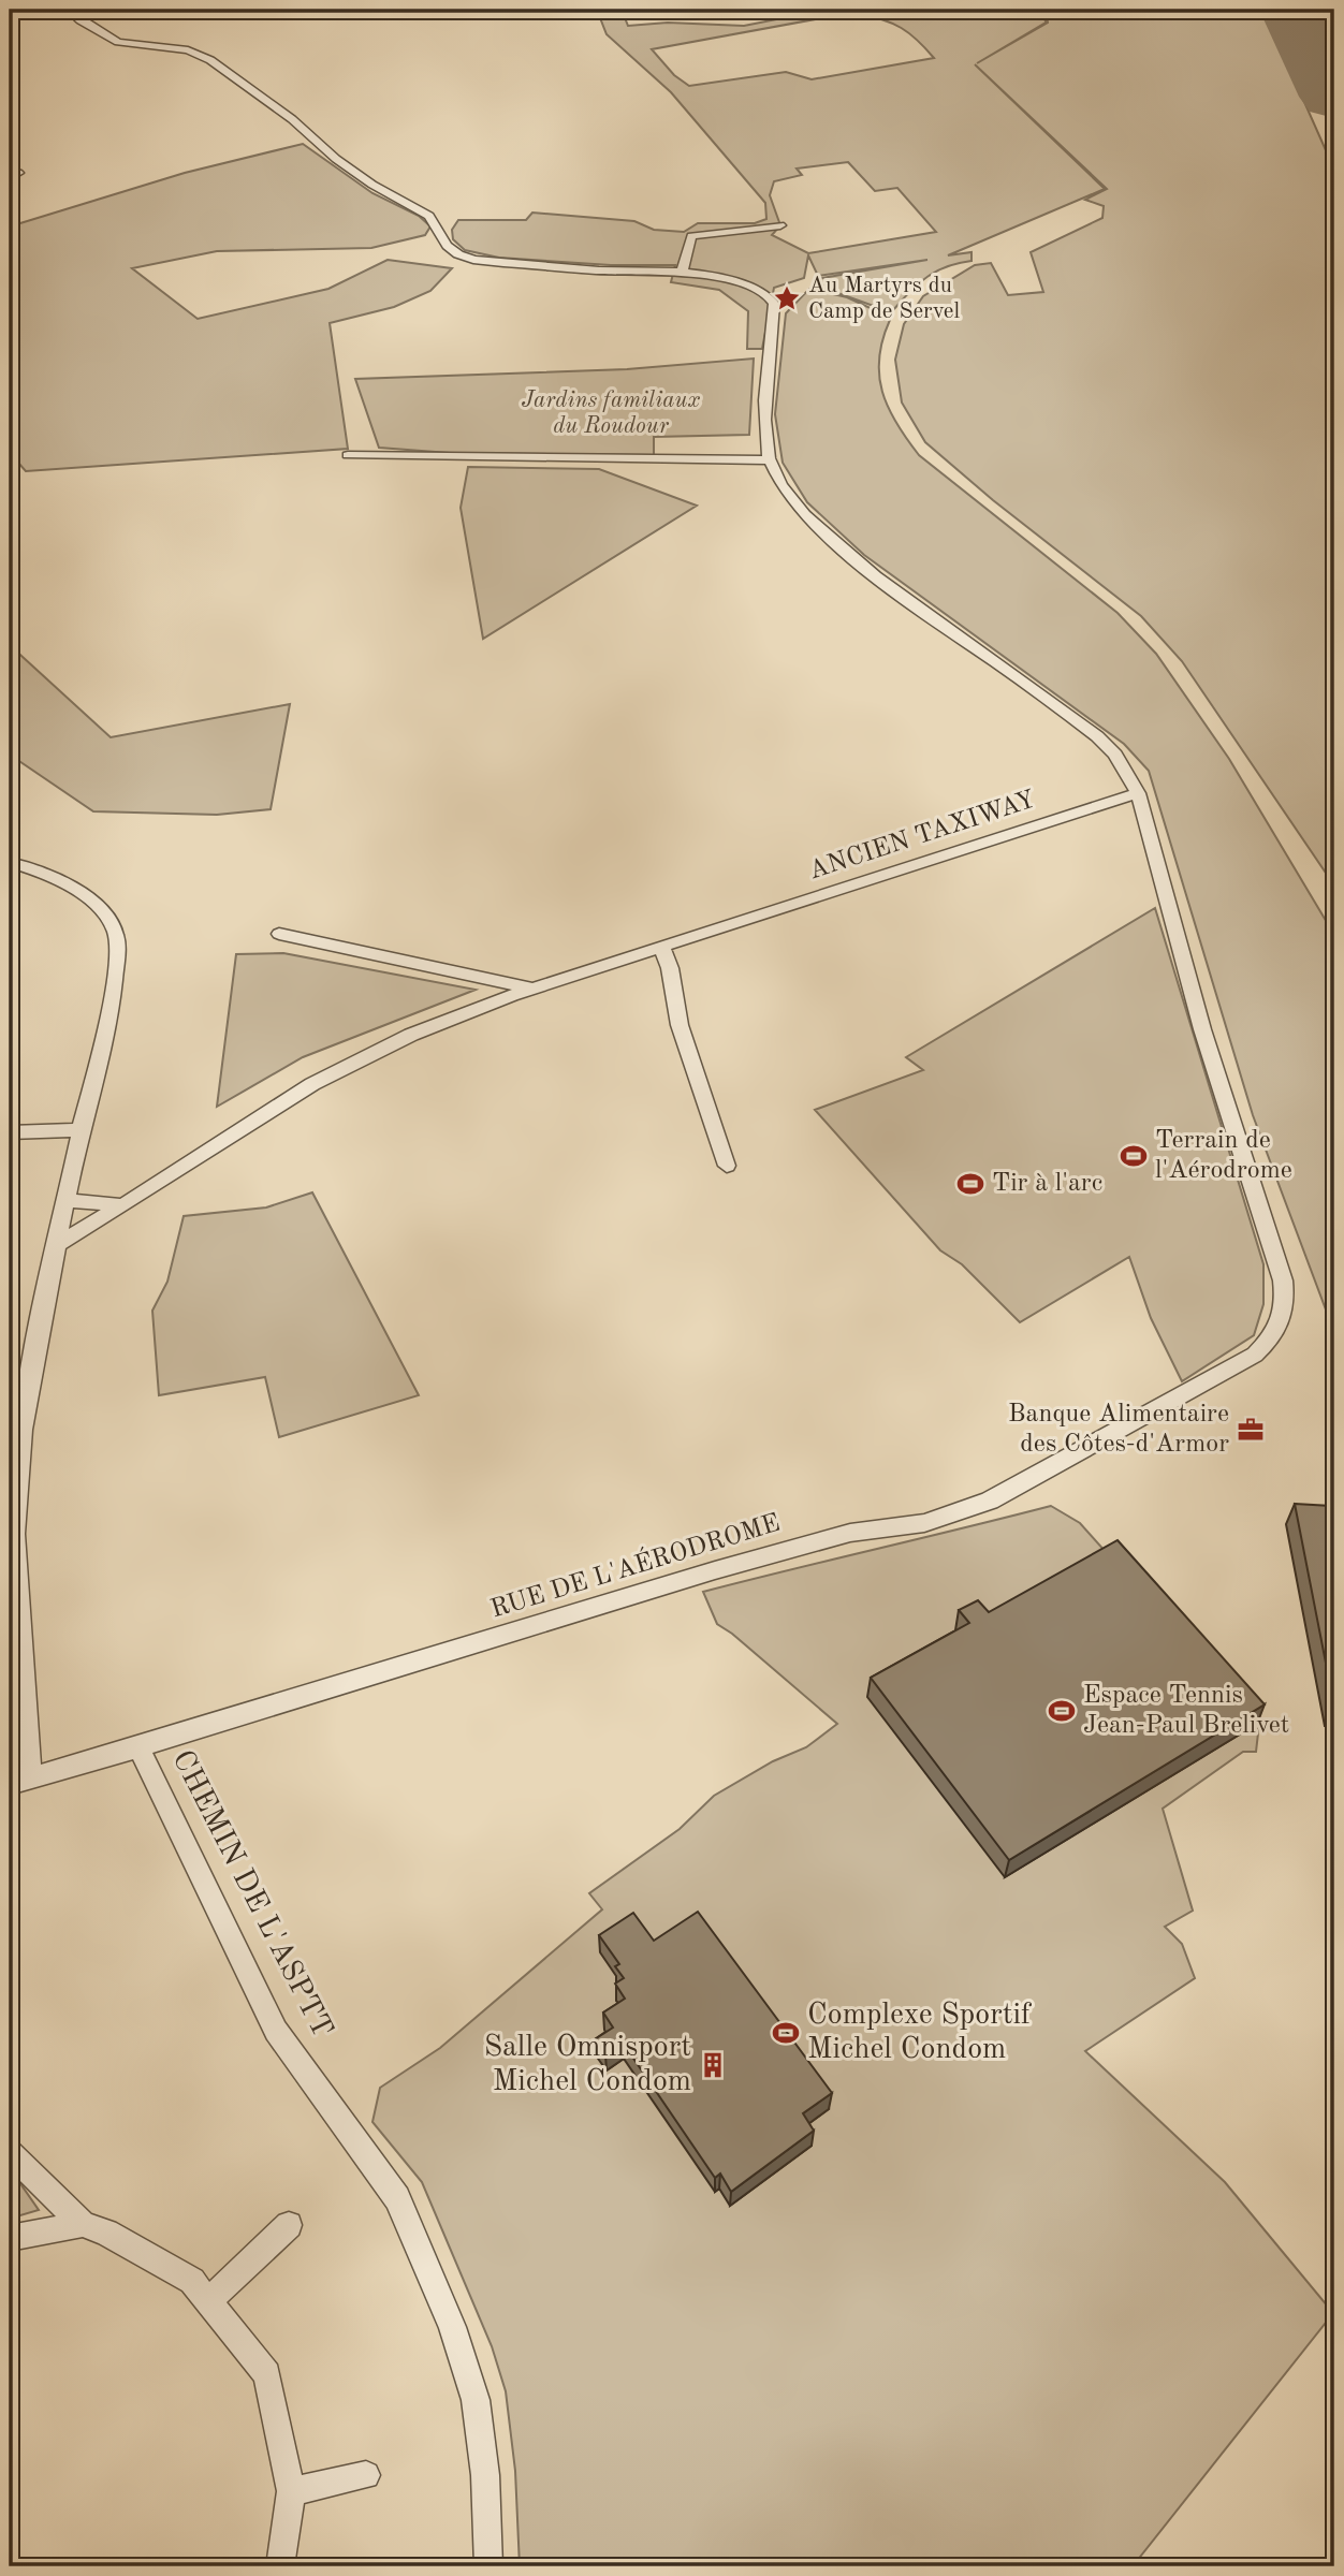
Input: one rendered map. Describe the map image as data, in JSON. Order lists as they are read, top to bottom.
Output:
{
  "streets": {
    "street": ["ANCIEN TAXIWAY", "RUE DE L'AÉRODROME", "CHEMIN DE L'ASPTT"]
  },
  "crossings": [
    ["ANCIEN TAXIWAY", "RUE DE L'AÉRODROME"],
    ["RUE DE L'AÉRODROME", "CHEMIN DE L'ASPTT"]
  ],
  "parks": ["Jardins familiaux du Roudour"],
  "places": {
    "place": ["Au Martyrs du Camp de Servel"],
    "sports": [
      "Terrain de l'Aérodrome",
      "Tir à l'arc",
      "Espace Tennis Jean-Paul Brelivet",
      "Complexe Sportif Michel Condom"
    ],
    "office": ["Banque Alimentaire des Côtes-d'Armor"],
    "building": ["Salle Omnisport Michel Condom"]
  }
}
